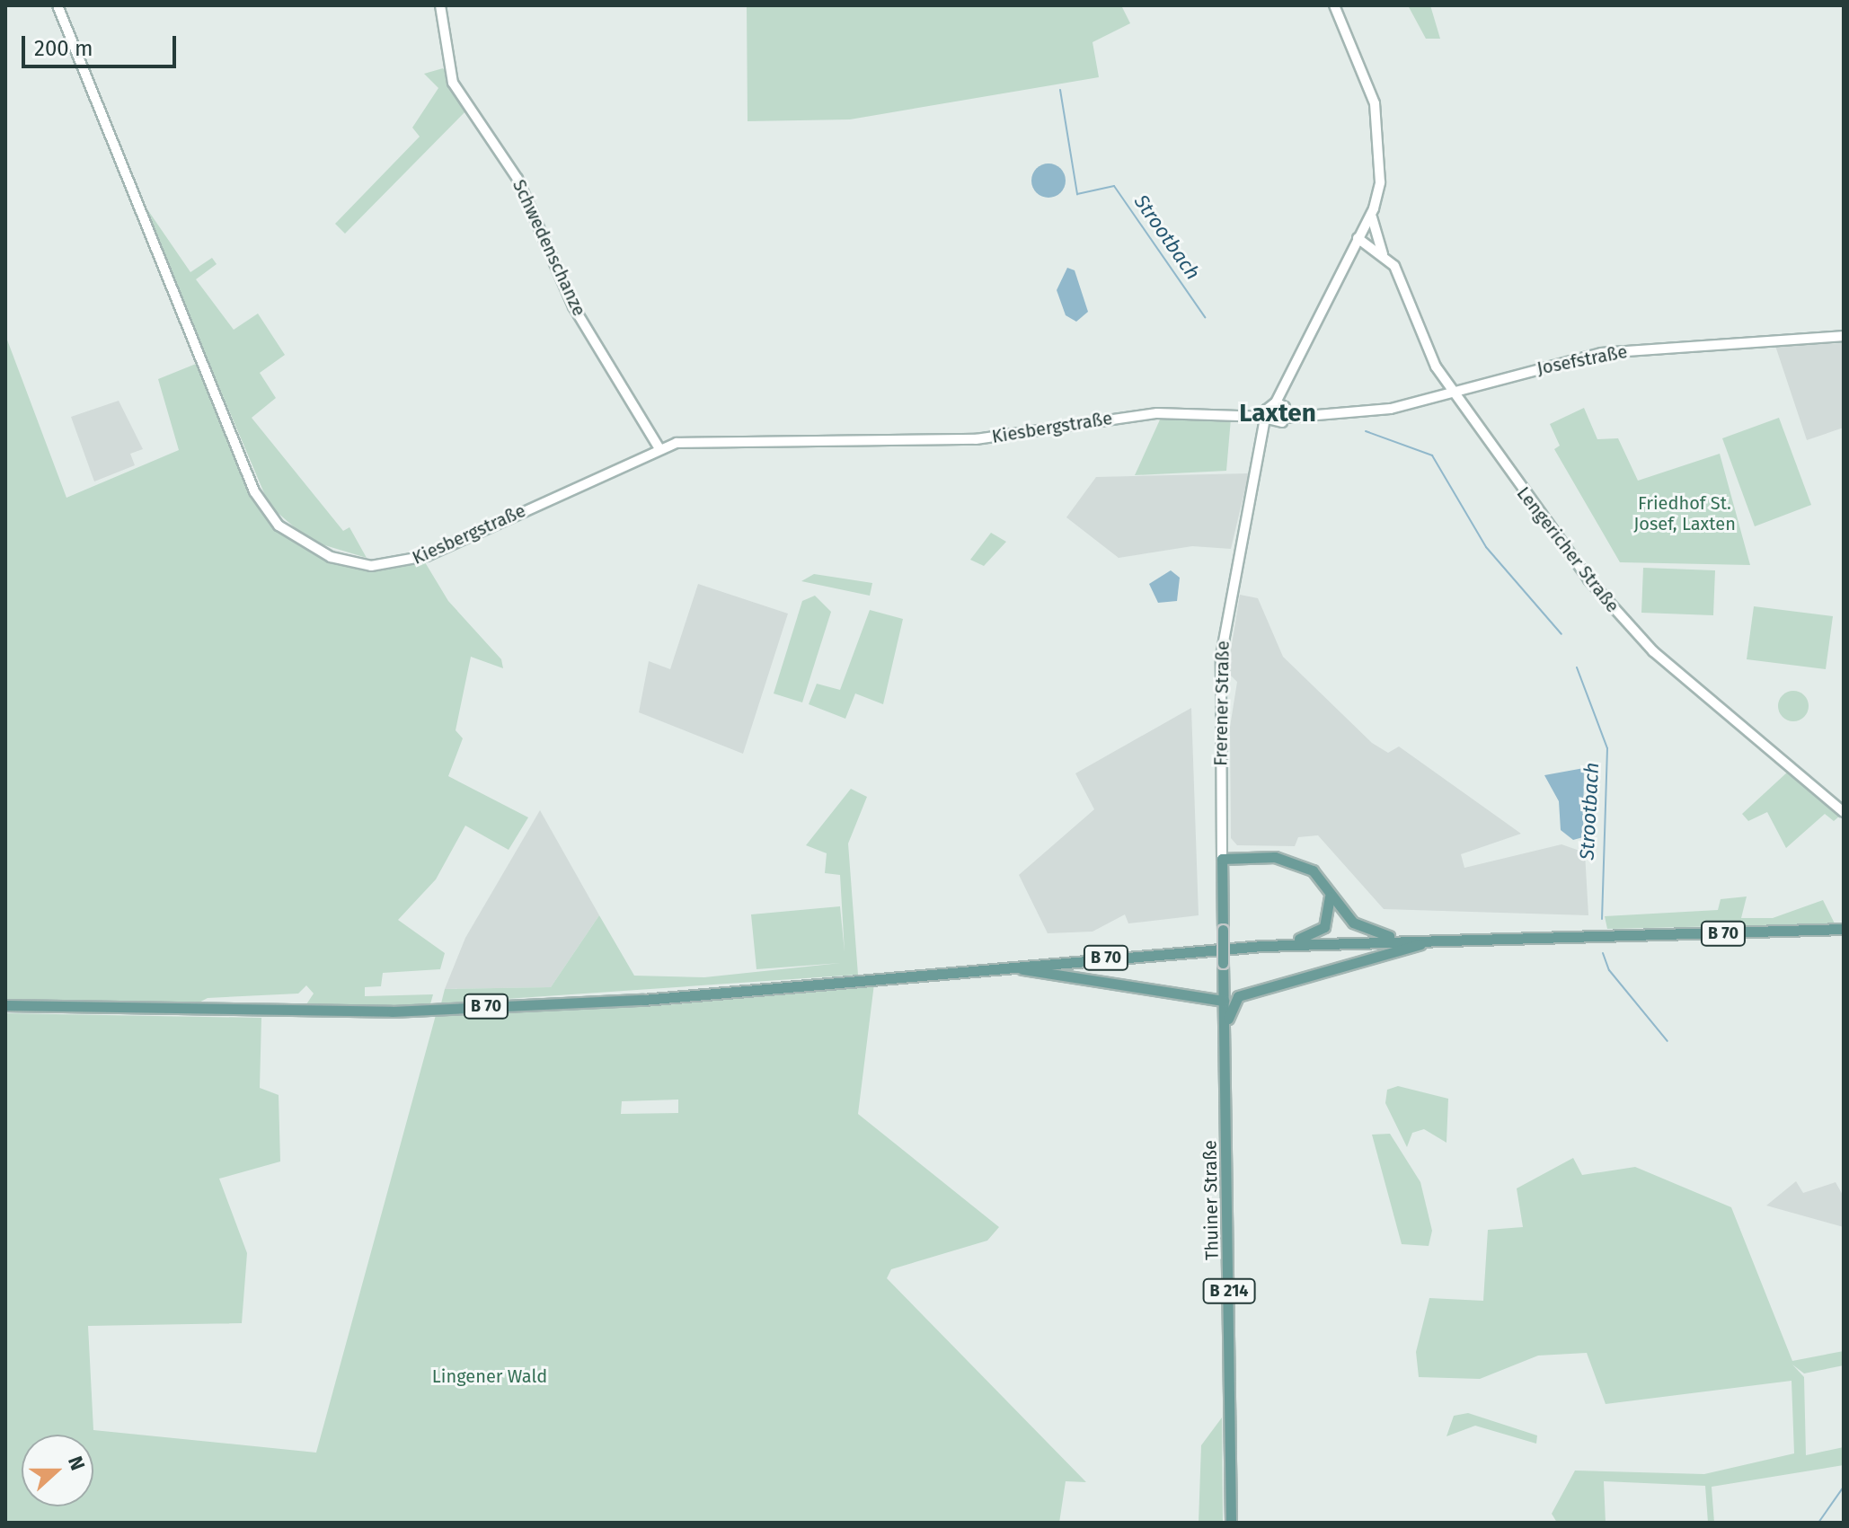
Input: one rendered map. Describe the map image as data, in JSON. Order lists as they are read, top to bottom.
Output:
{
  "streets": {
    "main road": ["B 70", "Thuiner Straße", "B 214"],
    "street": [
      "Schwedenschanze",
      "Josefstraße",
      "Kiesbergstraße",
      "Lengericher Straße",
      "Frerener Straße"
    ]
  },
  "crossings": [
    ["Schwedenschanze", "Kiesbergstraße"],
    ["Josefstraße", "Kiesbergstraße"],
    ["Josefstraße", "Lengericher Straße"],
    ["Josefstraße", "Frerener Straße"],
    ["Kiesbergstraße", "Frerener Straße"],
    ["Lengericher Straße", "Frerener Straße"],
    ["Frerener Straße", "B 214"],
    ["Thuiner Straße", "B 214"]
  ],
  "districts": ["Laxten"],
  "water": ["Strootbach"],
  "parks": ["Friedhof St. Josef, Laxten", "Lingener Wald"],
  "scale_bar": "200 m",
  "north": "right"
}
